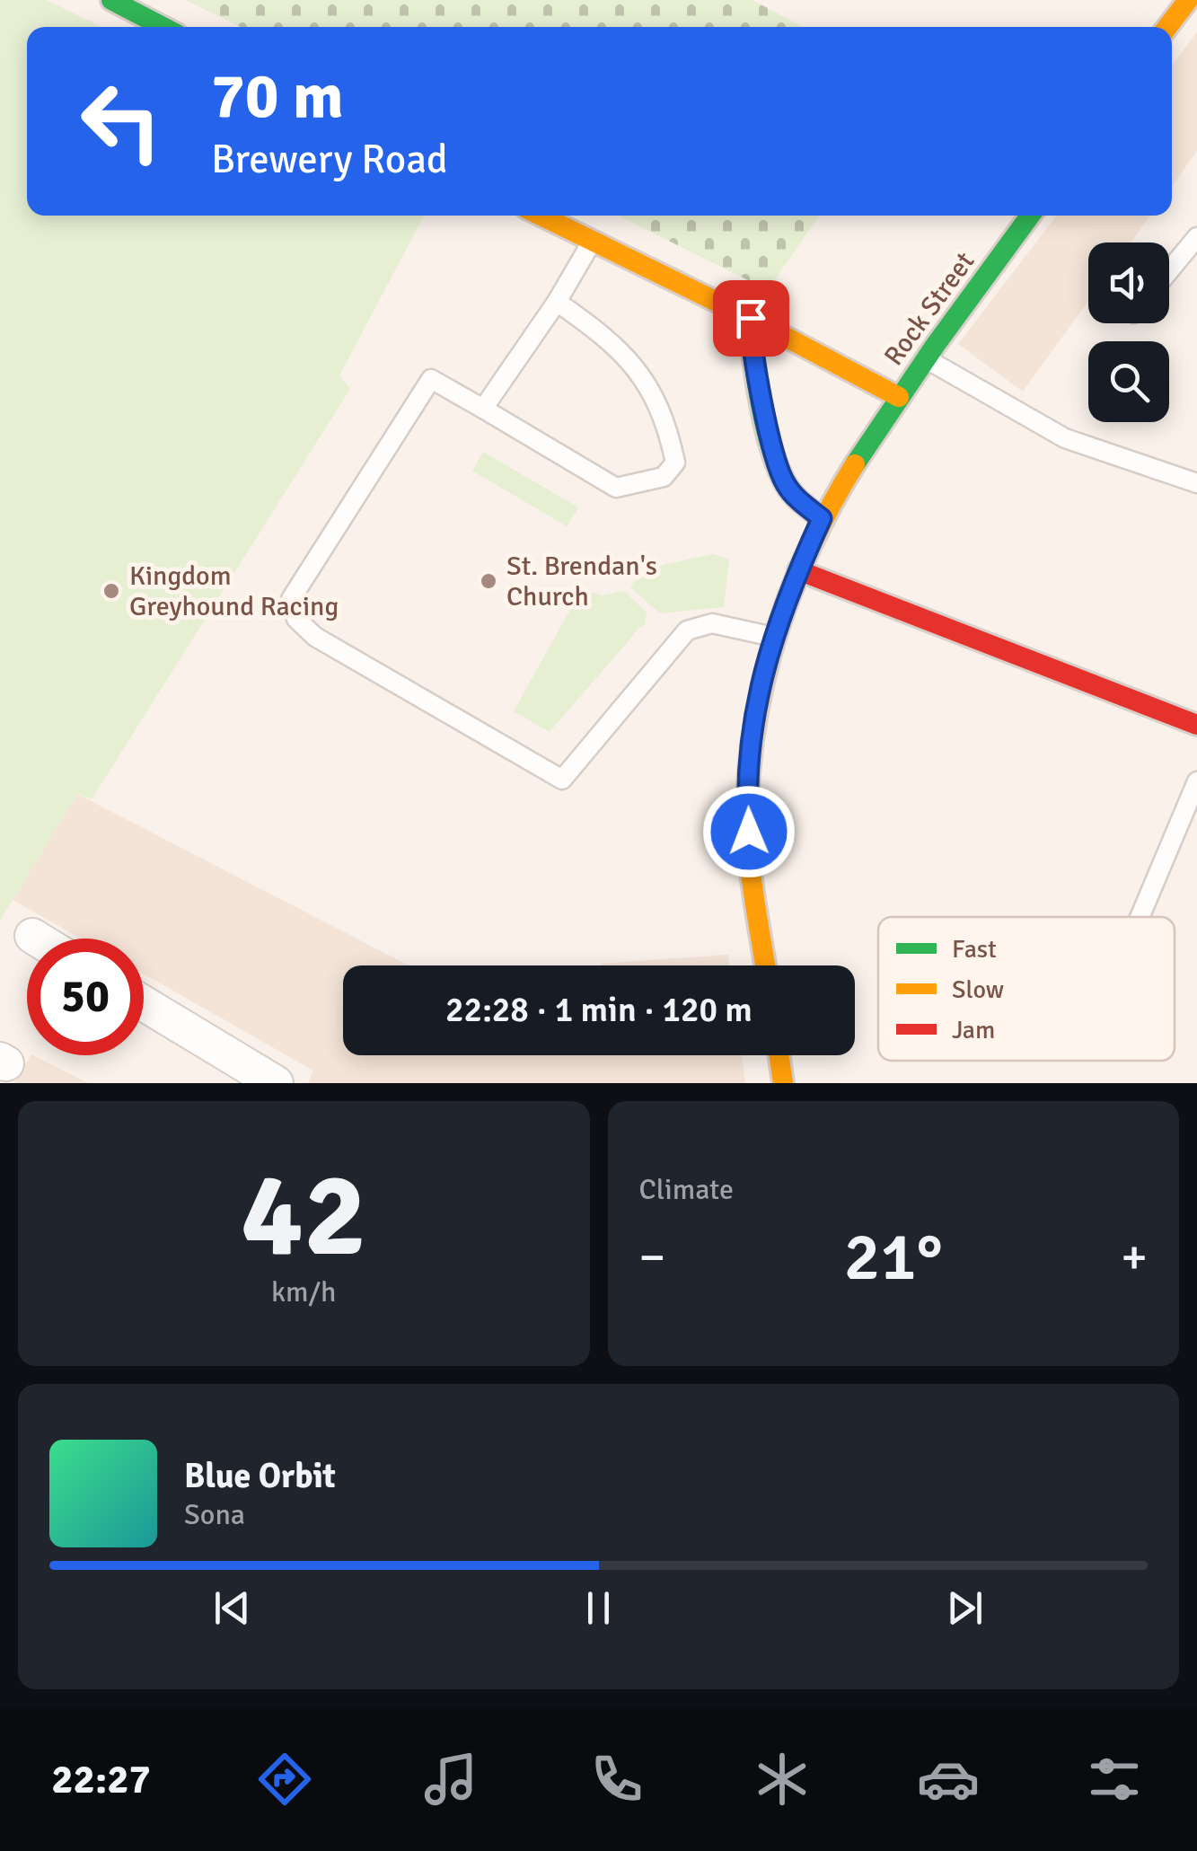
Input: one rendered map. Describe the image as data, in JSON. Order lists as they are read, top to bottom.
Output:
{
  "streets": {
    "street": ["Rock Street"]
  },
  "places": ["St. Brendan's Church", "Kingdom Greyhound Racing"],
  "legend": ["Fast", "Slow", "Jam"],
  "page": {
    "turn": ["70 m", "Brewery Road"],
    "limit": "50",
    "trip": "22:28 · 1 min · 120 m",
    "tile": [
      ["42", "km/h"],
      "Climate"
    ],
    "heat": ["−", "21°", "+"],
    "song": ["Blue Orbit", "Sona"],
    "tabs": "22:27"
  }
}
